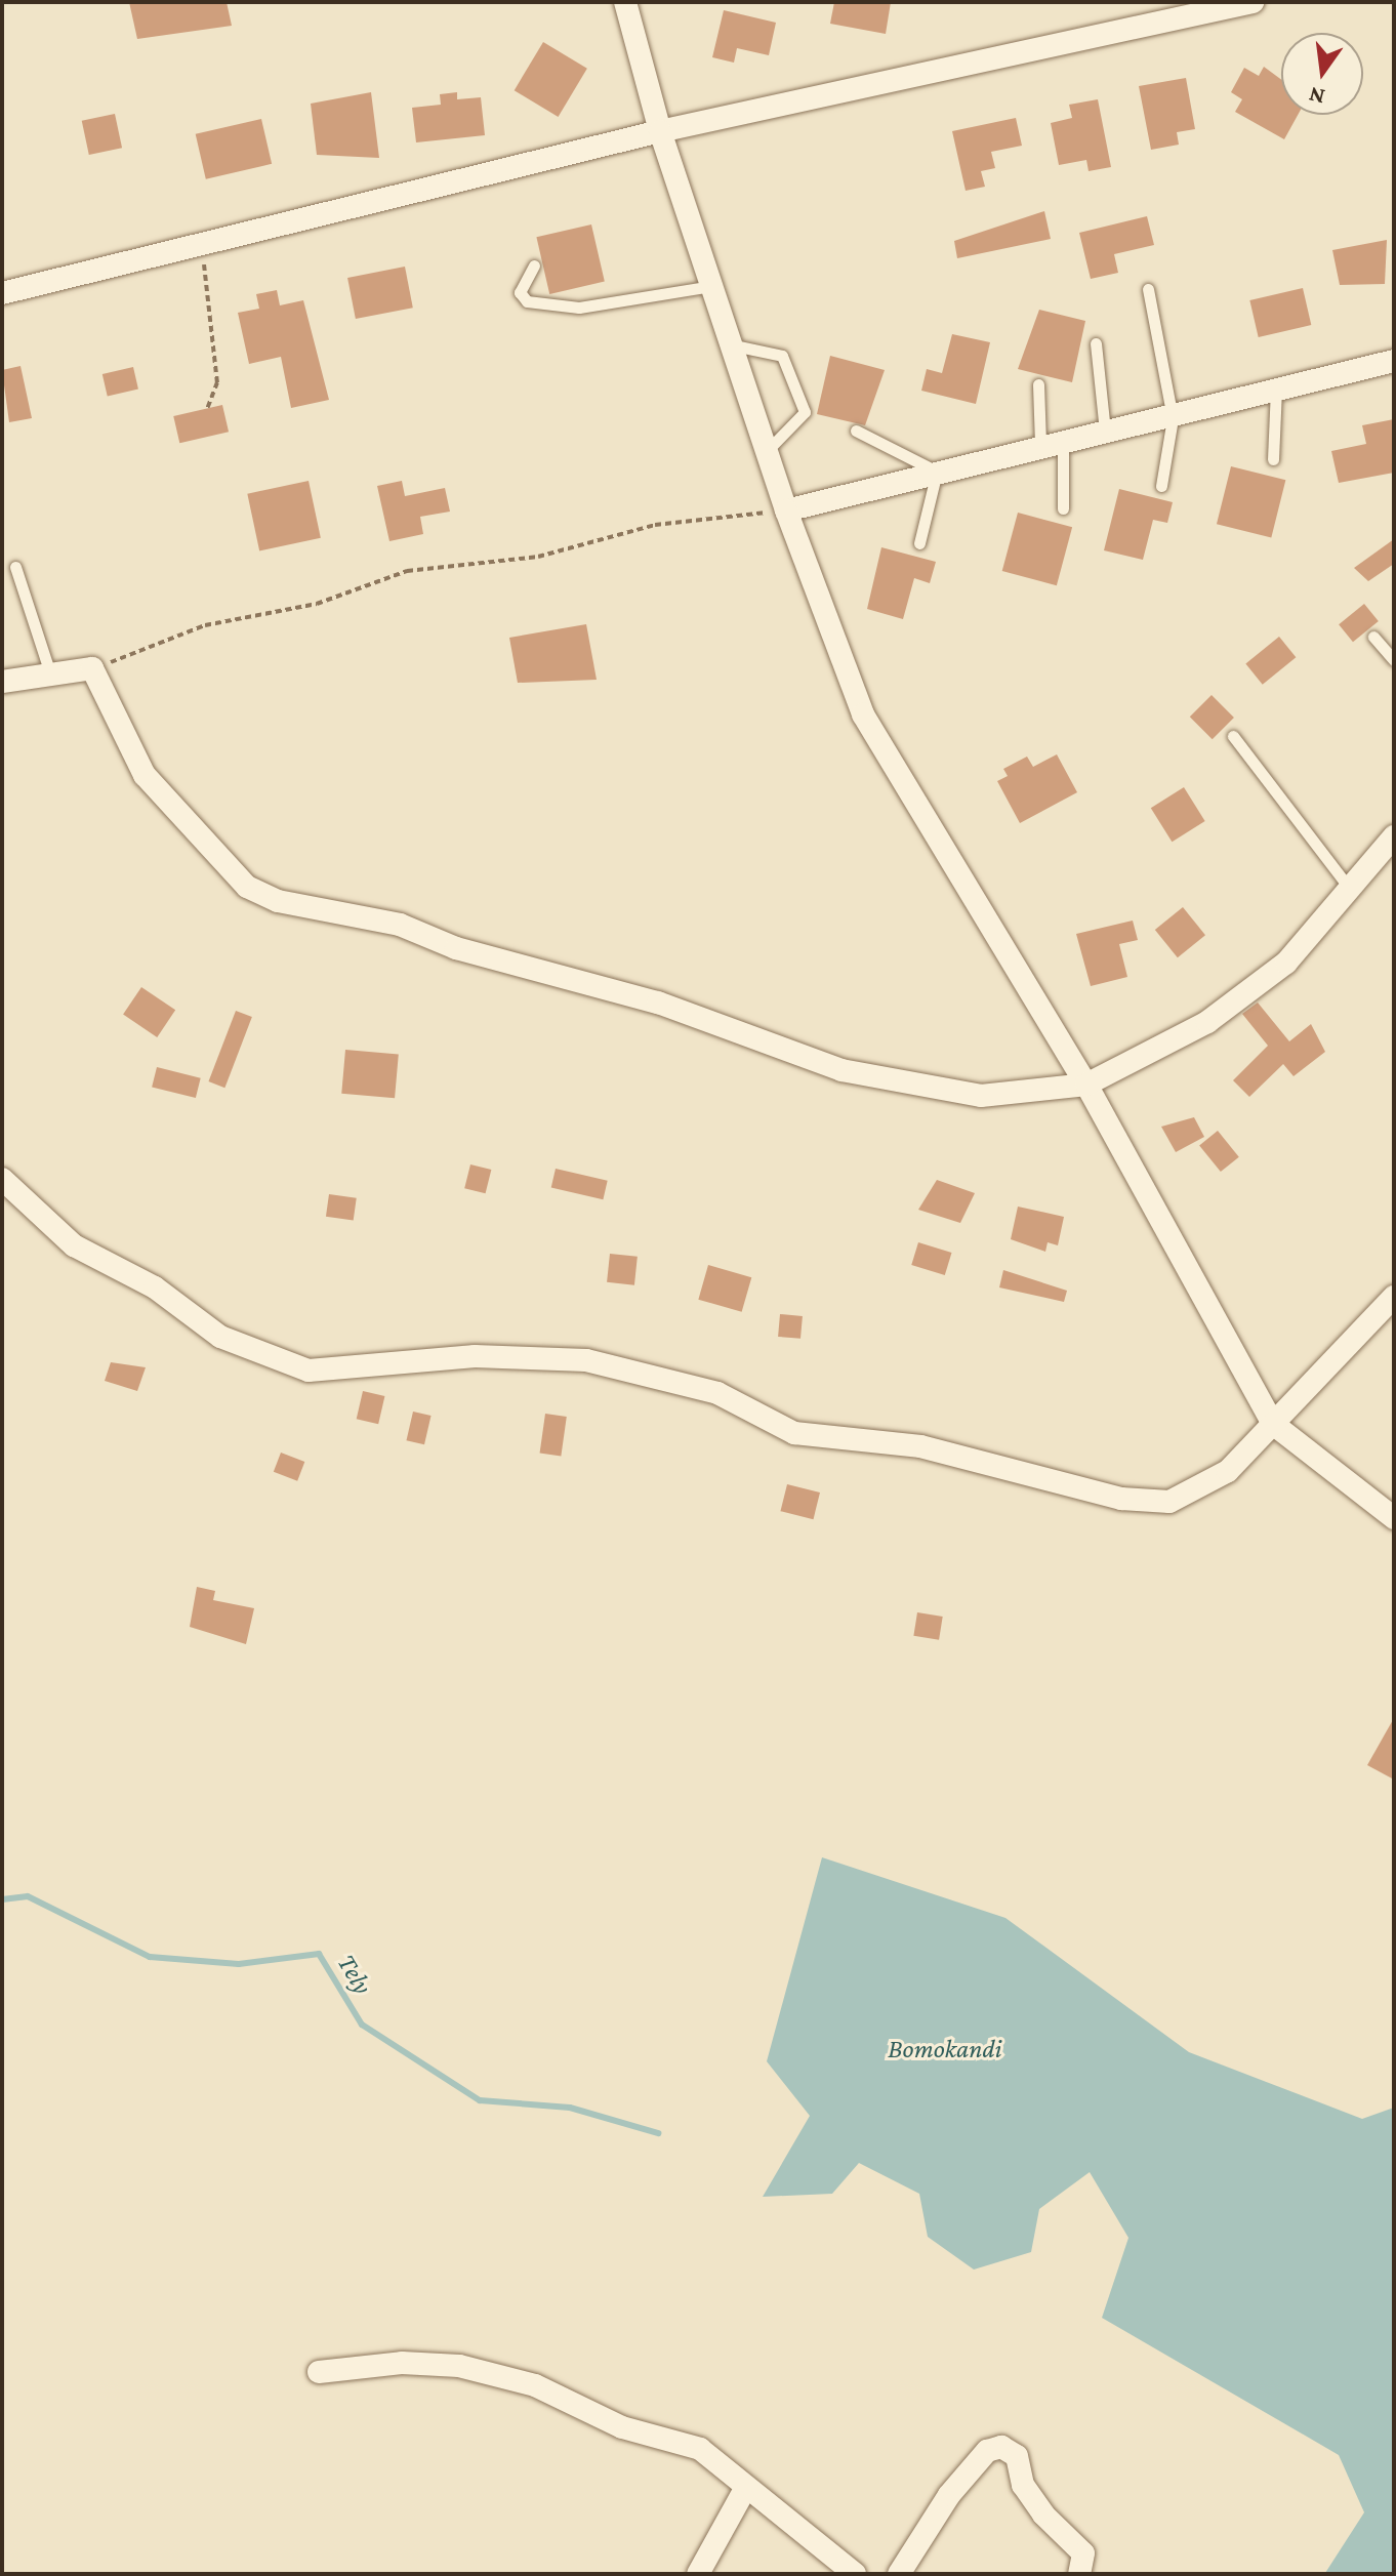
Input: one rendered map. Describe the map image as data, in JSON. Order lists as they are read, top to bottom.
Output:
{
  "water": ["Tely", "Bomokandi"],
  "north": "bottom"
}
